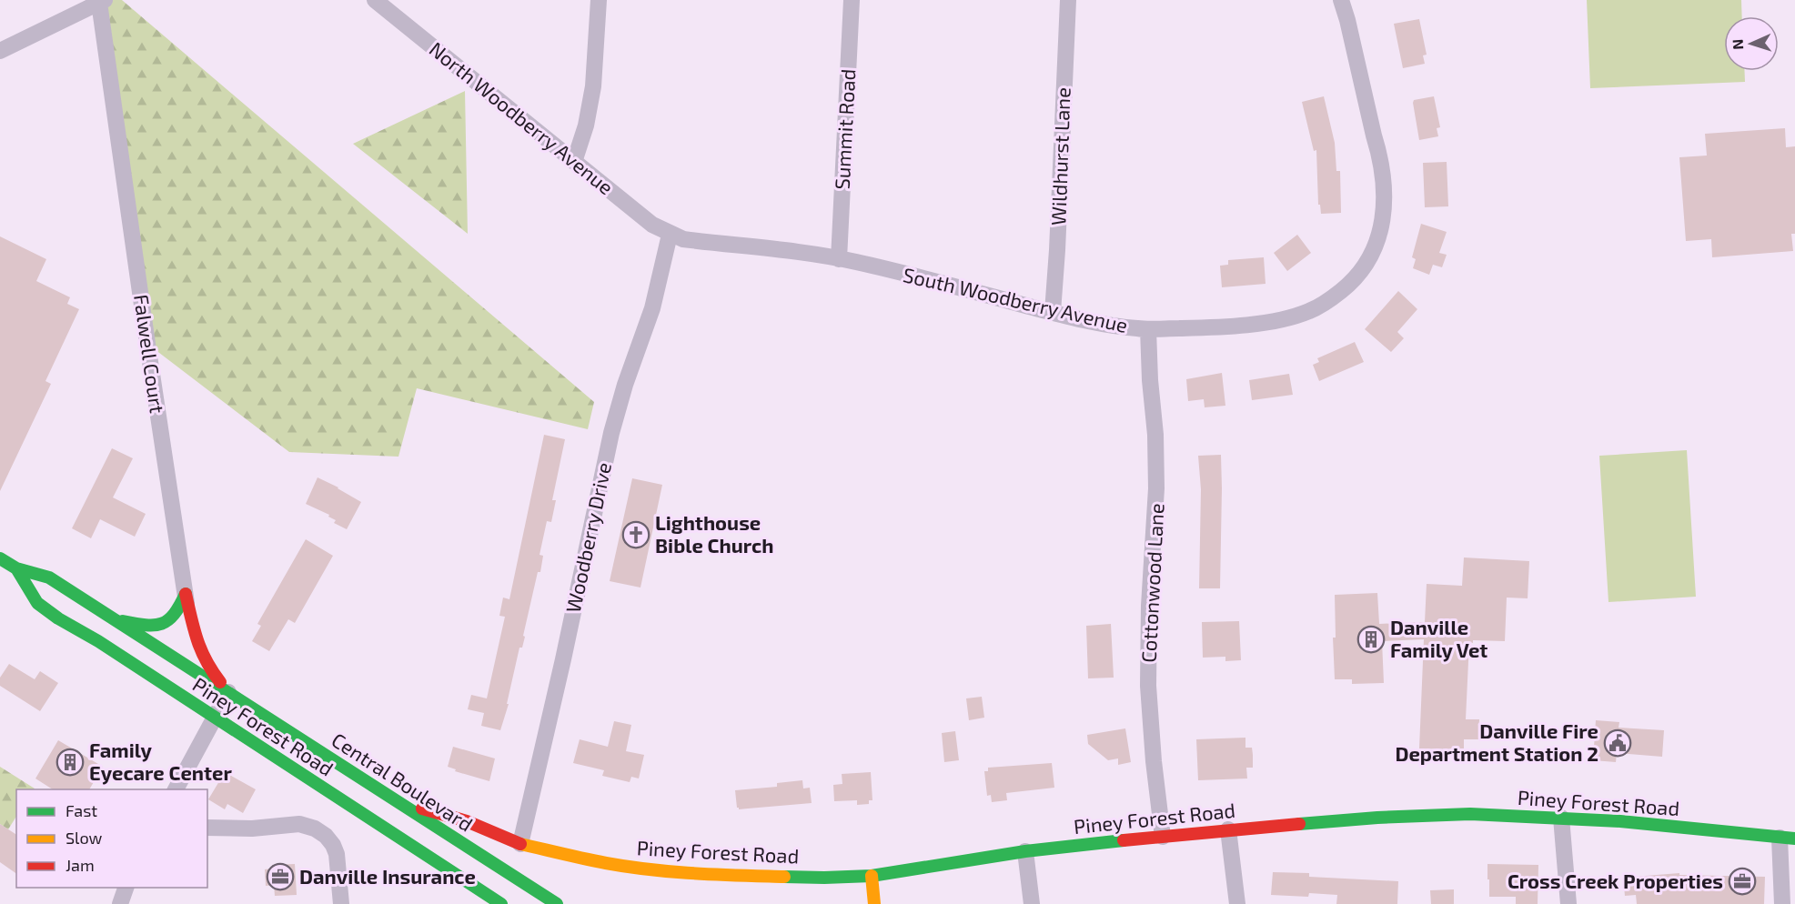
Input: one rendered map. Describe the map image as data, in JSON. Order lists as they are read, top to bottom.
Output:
{
  "streets": {
    "main road": ["Piney Forest Road", "Central Boulevard"],
    "street": [
      "North Woodberry Avenue",
      "Summit Road",
      "Wildhurst Lane",
      "South Woodberry Avenue",
      "Falwell Court",
      "Woodberry Drive",
      "Cottonwood Lane"
    ]
  },
  "crossings": [
    ["North Woodberry Avenue", "South Woodberry Avenue"],
    ["North Woodberry Avenue", "Woodberry Drive"],
    ["Summit Road", "South Woodberry Avenue"],
    ["Wildhurst Lane", "South Woodberry Avenue"],
    ["South Woodberry Avenue", "Woodberry Drive"],
    ["South Woodberry Avenue", "Cottonwood Lane"],
    ["Falwell Court", "Piney Forest Road"],
    ["Woodberry Drive", "Piney Forest Road"],
    ["Cottonwood Lane", "Piney Forest Road"],
    ["Piney Forest Road", "Central Boulevard"]
  ],
  "places": {
    "church": ["Lighthouse Bible Church"],
    "building": ["Danville Family Vet", "Family Eyecare Center"],
    "public building": ["Danville Fire Department Station 2"],
    "office": ["Danville Insurance", "Cross Creek Properties"]
  },
  "legend": ["Fast", "Slow", "Jam"],
  "north": "left"
}
